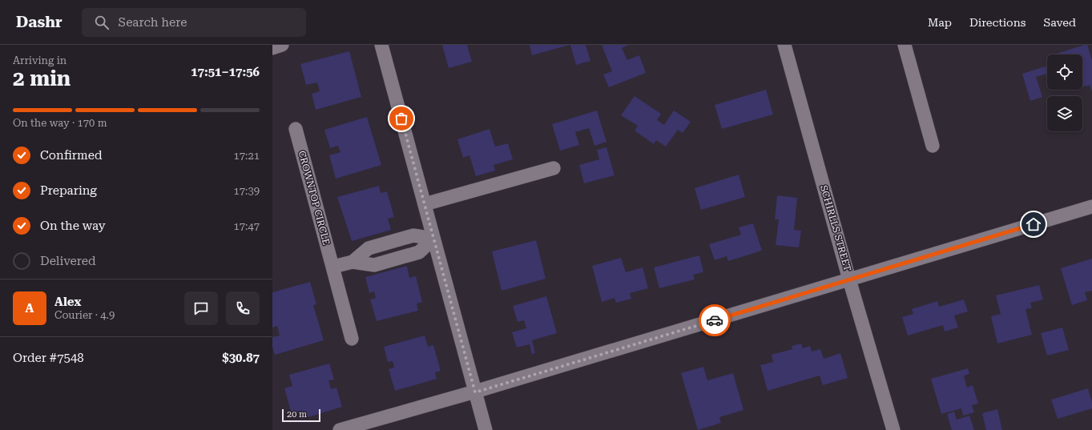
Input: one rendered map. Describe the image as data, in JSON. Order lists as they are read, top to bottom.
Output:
{
  "streets": {
    "street": ["CROWNTOP CIRCLE", "SCHIRLLS STREET"]
  },
  "scale_bar": "20 m",
  "page": {
    "header": "Dashr",
    "search": "Search here",
    "nav": ["Map", "Directions", "Saved"],
    "heading": ["2 min", "Arriving in", "17:51–17:56"],
    "panel": [
      "Alex",
      "Courier · 4.9",
      "Order #7548",
      "$30.87"
    ],
    "bar": "On the way · 170 m",
    "list": [
      ["Confirmed", "17:21"],
      ["Preparing", "17:39"],
      ["On the way", "17:47"],
      "Delivered"
    ],
    "round": "A",
    "scale": "20 m"
  }
}
